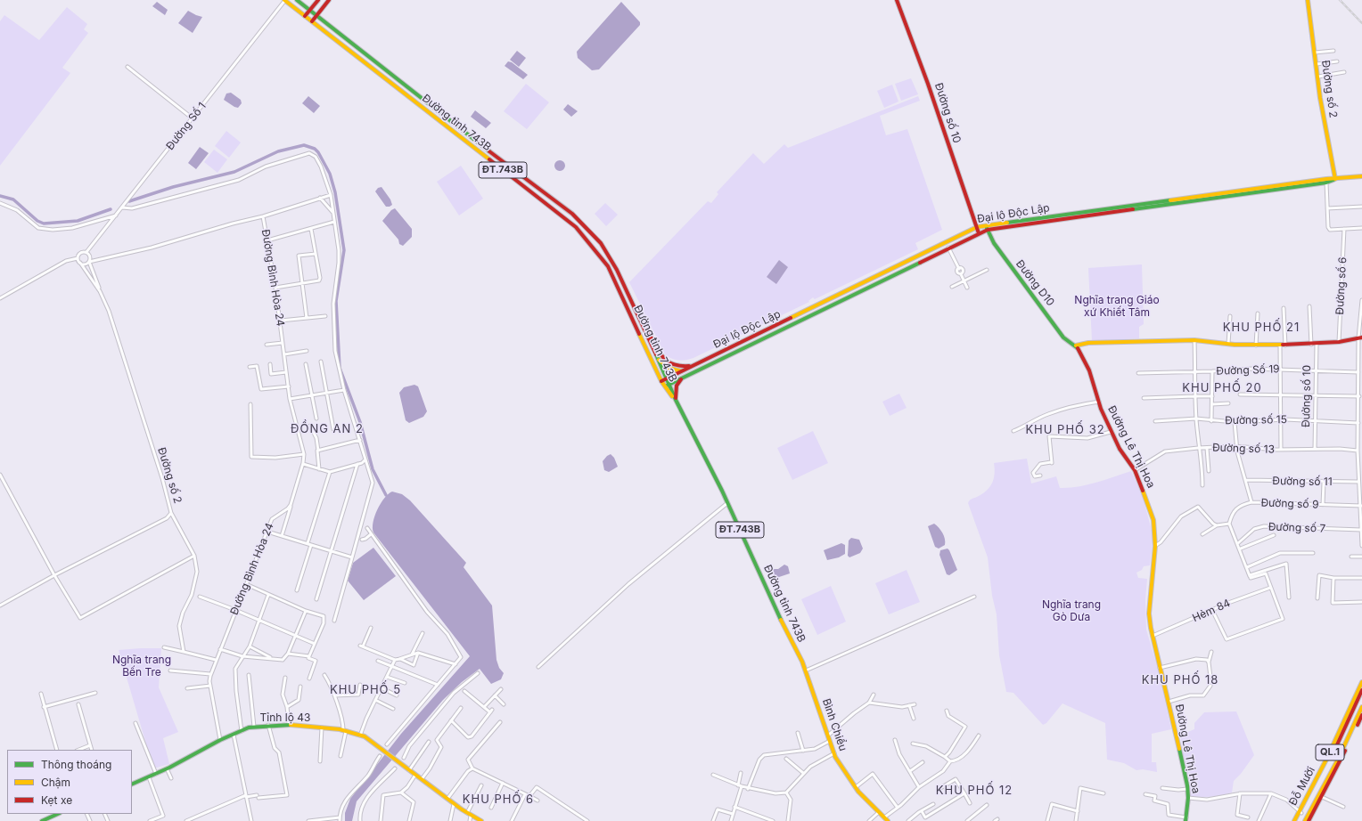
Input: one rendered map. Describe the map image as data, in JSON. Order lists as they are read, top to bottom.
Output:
{
  "streets": {
    "main road": [
      "Đường số 2",
      "Đường số 10",
      "Đường tỉnh 743B",
      "ĐT.743B",
      "Đại lộ Độc Lập",
      "Đường D10",
      "Đường Lê Thị Hoa",
      "Tỉnh lộ 43",
      "Bình Chiểu",
      "QL.1",
      "Đỗ Mười"
    ],
    "street": [
      "Đường Số 1",
      "Đường Bình Hòa 24",
      "Đường số 6",
      "Đường Số 19",
      "Đường số 15",
      "Đường số 13",
      "Đường số 11",
      "Đường số 9",
      "Đường số 7",
      "Hẻm 84"
    ]
  },
  "crossings": [
    ["Đường số 2", "Đường Số 1"],
    ["Đường số 2", "Đại lộ Độc Lập"],
    ["Đường số 10", "Đại lộ Độc Lập"],
    ["Đường số 10", "Đường Số 19"],
    ["Đường số 10", "Đường số 15"],
    ["Đường số 10", "Đường số 13"],
    ["Đường tỉnh 743B", "Đường Số 1"],
    ["Đường tỉnh 743B", "Đại lộ Độc Lập"],
    ["Đường tỉnh 743B", "Bình Chiểu"],
    ["Đại lộ Độc Lập", "Đường D10"],
    ["Đường Bình Hòa 24", "Tỉnh lộ 43"],
    ["Đường D10", "Đường Lê Thị Hoa"],
    ["Đường Lê Thị Hoa", "Đường số 13"],
    ["Đường Lê Thị Hoa", "Hẻm 84"]
  ],
  "districts": [
    "KHU PHỐ 21",
    "KHU PHỐ 20",
    "ĐỒNG AN 2",
    "KHU PHỐ 32",
    "KHU PHỐ 18",
    "KHU PHỐ 5",
    "KHU PHỐ 12",
    "KHU PHỐ 6"
  ],
  "parks": ["Nghĩa trang Giáo xứ Khiết Tâm", "Nghĩa trang Gò Dưa", "Nghĩa trang Bến Tre"],
  "legend": ["Thông thoáng", "Chậm", "Kẹt xe"]
}
